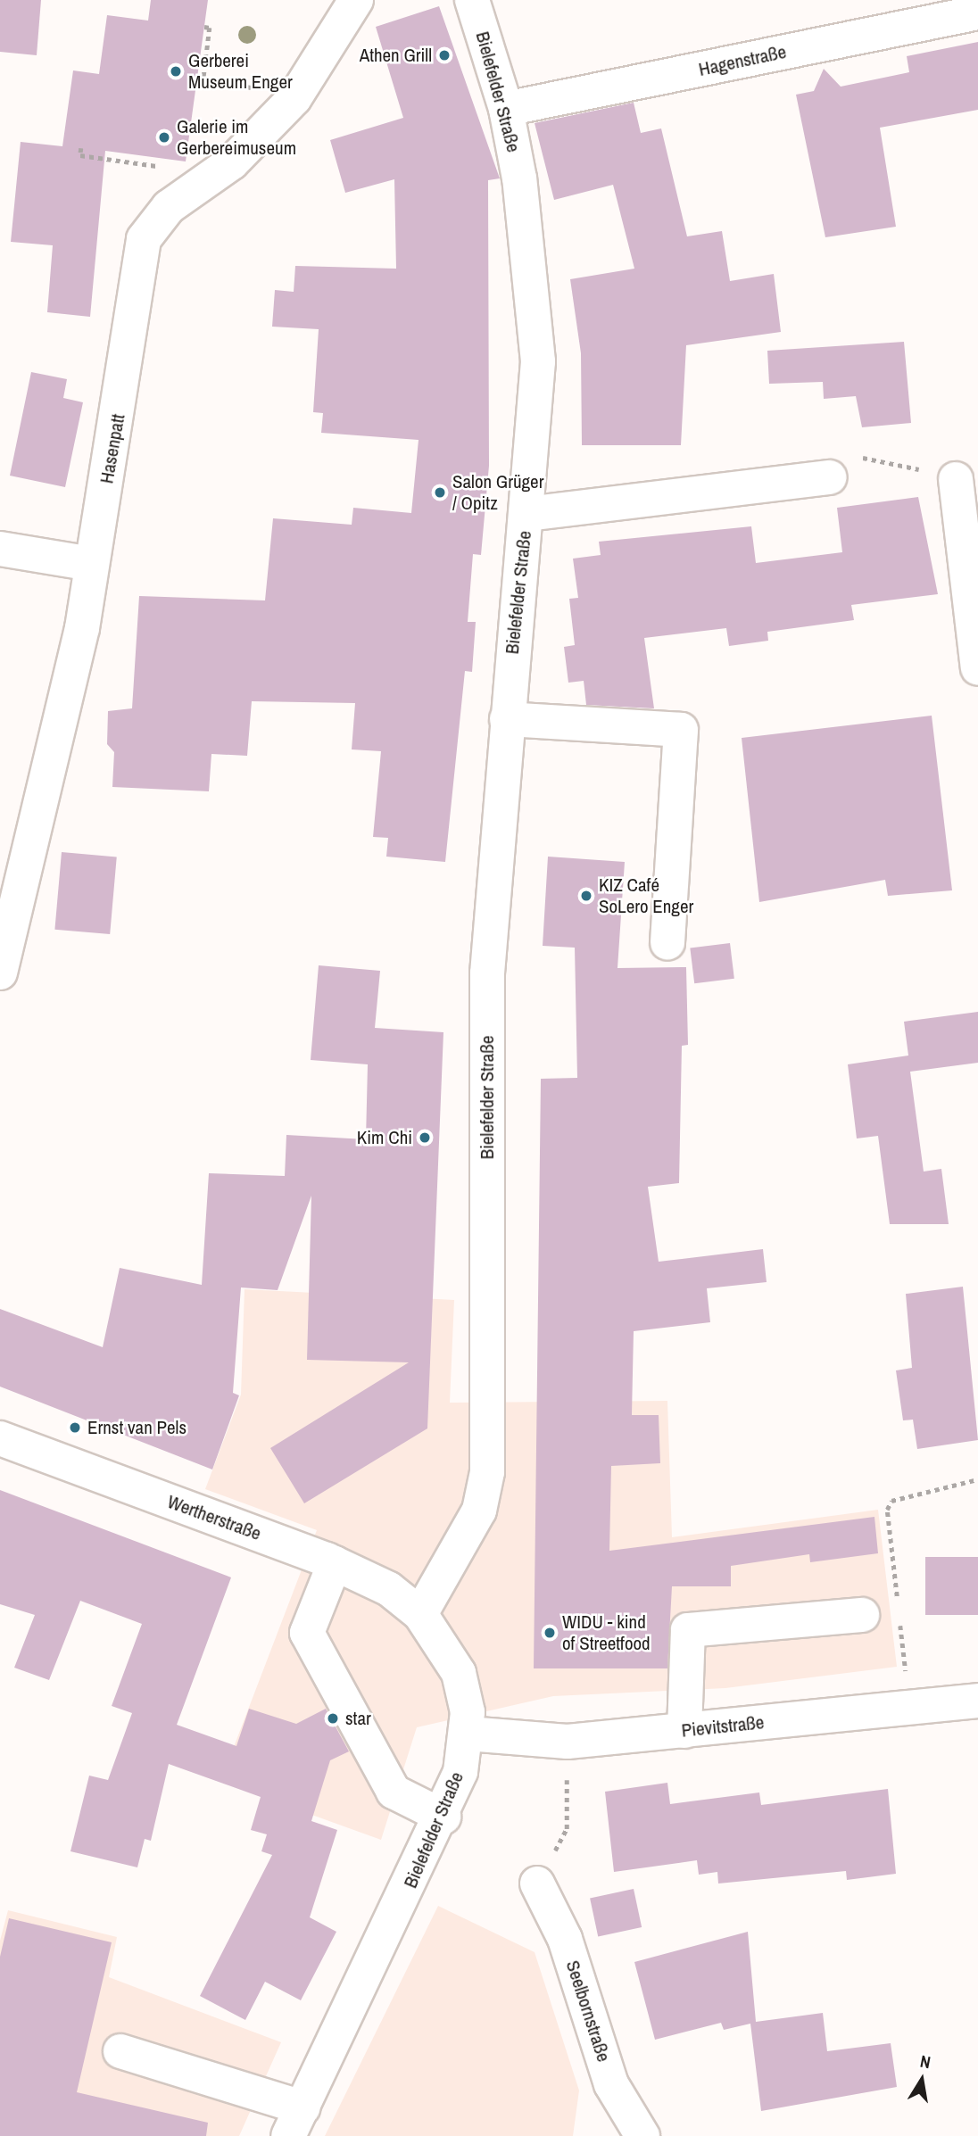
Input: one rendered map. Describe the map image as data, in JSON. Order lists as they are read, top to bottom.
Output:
{
  "streets": {
    "street": [
      "Hagenstraße",
      "Bielefelder Straße",
      "Hasenpatt",
      "Wertherstraße",
      "Pievitstraße",
      "Seelbornstraße"
    ]
  },
  "crossings": [
    ["Hagenstraße", "Bielefelder Straße"],
    ["Bielefelder Straße", "Wertherstraße"],
    ["Bielefelder Straße", "Pievitstraße"]
  ],
  "places": [
    "Athen Grill",
    "Gerberei Museum Enger",
    "Galerie im Gerbereimuseum",
    "Salon Grüger / Opitz",
    "KIZ Café SoLero Enger",
    "Kim Chi",
    "Ernst van Pels",
    "WIDU - kind of Streetfood",
    "star"
  ],
  "north": "top"
}
